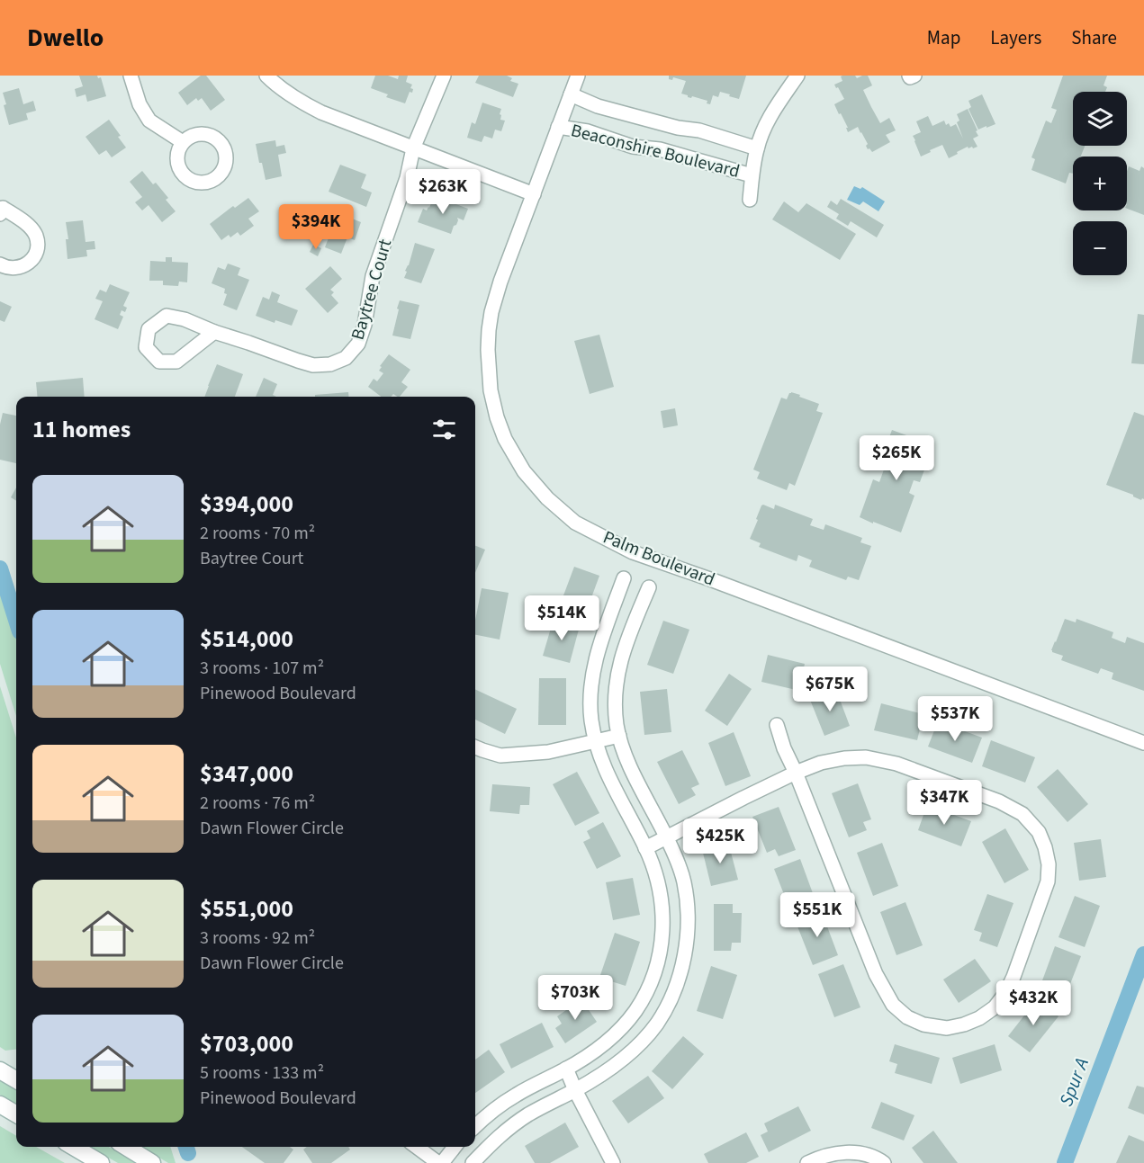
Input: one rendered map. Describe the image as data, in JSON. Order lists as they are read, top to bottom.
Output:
{
  "streets": {
    "street": ["Beaconshire Boulevard", "Baytree Court", "Palm Boulevard"]
  },
  "crossings": [
    ["Beaconshire Boulevard", "Palm Boulevard"]
  ],
  "water": ["Spur A"],
  "page": {
    "header": "Dwello",
    "nav": ["Map", "Layers", "Share"],
    "map_buttons": ["+", "−"],
    "price": [
      "$263K",
      "$394K",
      "$265K",
      "$514K",
      "$675K",
      "$537K",
      "$347K",
      "$425K",
      "$551K",
      "$703K",
      "$432K"
    ],
    "heading": "11 homes",
    "list": [
      {
        "name": "$394,000",
        "note": "2 rooms · 70 m² · Baytree Court"
      },
      {
        "name": "$514,000",
        "note": "3 rooms · 107 m² · Pinewood Boulevard"
      },
      {
        "name": "$347,000",
        "note": "2 rooms · 76 m² · Dawn Flower Circle"
      },
      {
        "name": "$551,000",
        "note": "3 rooms · 92 m² · Dawn Flower Circle"
      },
      {
        "name": "$703,000",
        "note": "5 rooms · 133 m² · Pinewood Boulevard"
      }
    ]
  }
}
